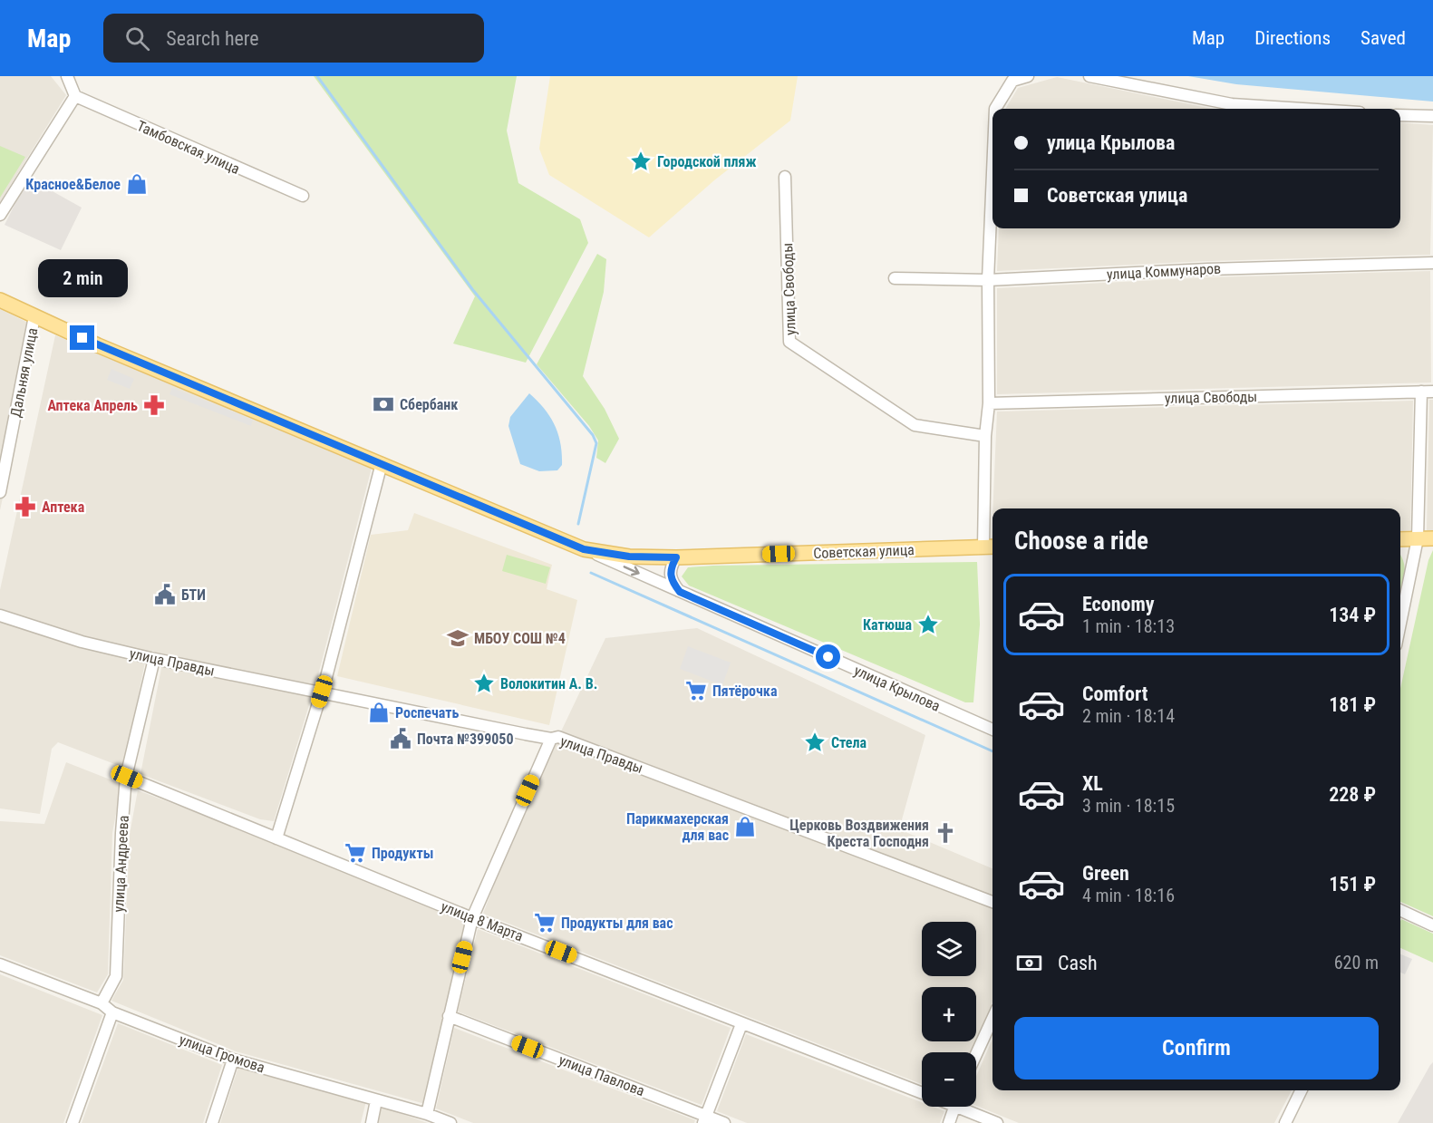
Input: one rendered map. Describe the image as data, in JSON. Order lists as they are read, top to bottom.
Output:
{
  "streets": {
    "main road": ["Советская улица"],
    "street": [
      "Тамбовская улица",
      "улица Коммунаров",
      "улица Свободы",
      "Дальняя улица",
      "улица Правды",
      "улица Крылова",
      "улица Андреева",
      "улица 8 Марта",
      "улица Громова",
      "улица Павлова"
    ]
  },
  "crossings": [
    ["Дальняя улица", "Советская улица"],
    ["Советская улица", "улица Крылова"],
    ["улица Правды", "улица Андреева"],
    ["улица Андреева", "улица 8 Марта"],
    ["улица Андреева", "улица Громова"]
  ],
  "places": {
    "place": [
      "Городской пляж",
      "Катюша",
      "Волокитин А. В.",
      "Стела"
    ],
    "shop": ["Красное&Белое", "Роспечать", "Парикмахерская для вас"],
    "bank": ["Сбербанк"],
    "pharmacy": ["Аптека Апрель", "Аптека"],
    "public building": ["БТИ", "Почта №399050"],
    "school or university": ["МБОУ СОШ №4"],
    "supermarket": ["Пятёрочка", "Продукты", "Продукты для вас"],
    "church": ["Церковь Воздвижения Креста Господня"]
  },
  "page": {
    "header": "Map",
    "search": "Search here",
    "nav": ["Map", "Directions", "Saved"],
    "banner": ["улица Крылова", "Советская улица"],
    "bubble": "2 min",
    "heading": "Choose a ride",
    "list": [
      {
        "name": "Economy",
        "note": "1 min · 18:13",
        "value": "134 ₽"
      },
      {
        "name": "Comfort",
        "note": "2 min · 18:14",
        "value": "181 ₽"
      },
      {
        "name": "XL",
        "note": "3 min · 18:15",
        "value": "228 ₽"
      },
      {
        "name": "Green",
        "note": "4 min · 18:16",
        "value": "151 ₽"
      }
    ],
    "map_buttons": ["+", "−"],
    "pay": ["Cash", "620 m"],
    "buttons": "Confirm"
  }
}
